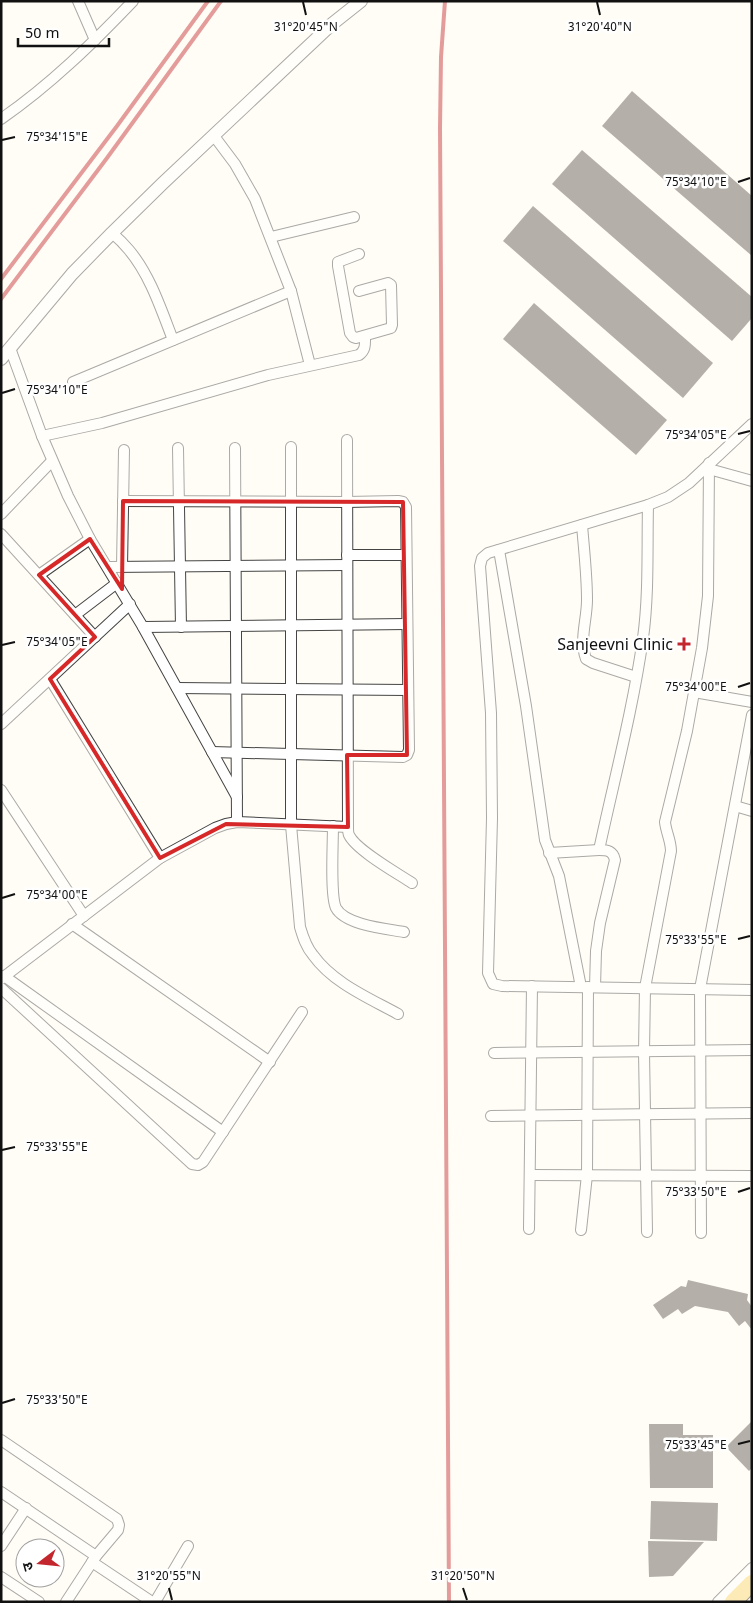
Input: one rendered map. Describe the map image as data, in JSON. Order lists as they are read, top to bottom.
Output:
{
  "places": {
    "health": ["Sanjeevni Clinic"]
  },
  "scale_bar": "50 m",
  "north": "left",
  "coordinates": [
    "31°20'45\"N",
    "31°20'40\"N",
    "75°34'15\"E",
    "75°34'10\"E",
    "75°34'05\"E",
    "75°34'00\"E",
    "75°33'55\"E",
    "75°33'50\"E",
    "75°33'45\"E",
    "31°20'55\"N",
    "31°20'50\"N"
  ]
}
